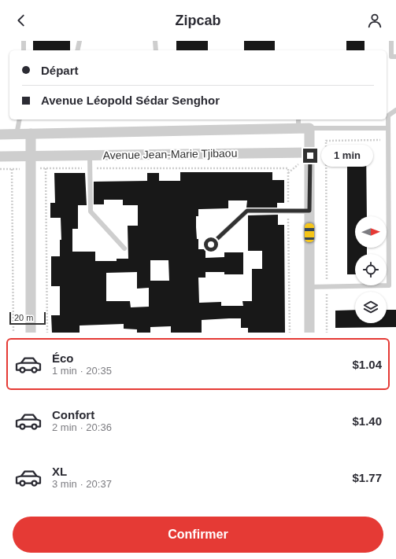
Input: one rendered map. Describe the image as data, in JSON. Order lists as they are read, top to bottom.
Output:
{
  "streets": {
    "street": ["Avenue Jean-Marie Tjibaou"]
  },
  "scale_bar": "20 m",
  "north": "right",
  "page": {
    "header": "Zipcab",
    "banner": ["Départ", "Avenue Léopold Sédar Senghor"],
    "bubble": "1 min",
    "scale": "20 m",
    "list": [
      {
        "name": "Éco",
        "note": "1 min · 20:35",
        "value": "$1.04"
      },
      {
        "name": "Confort",
        "note": "2 min · 20:36",
        "value": "$1.40"
      },
      {
        "name": "XL",
        "note": "3 min · 20:37",
        "value": "$1.77"
      }
    ],
    "buttons": "Confirmer"
  }
}
